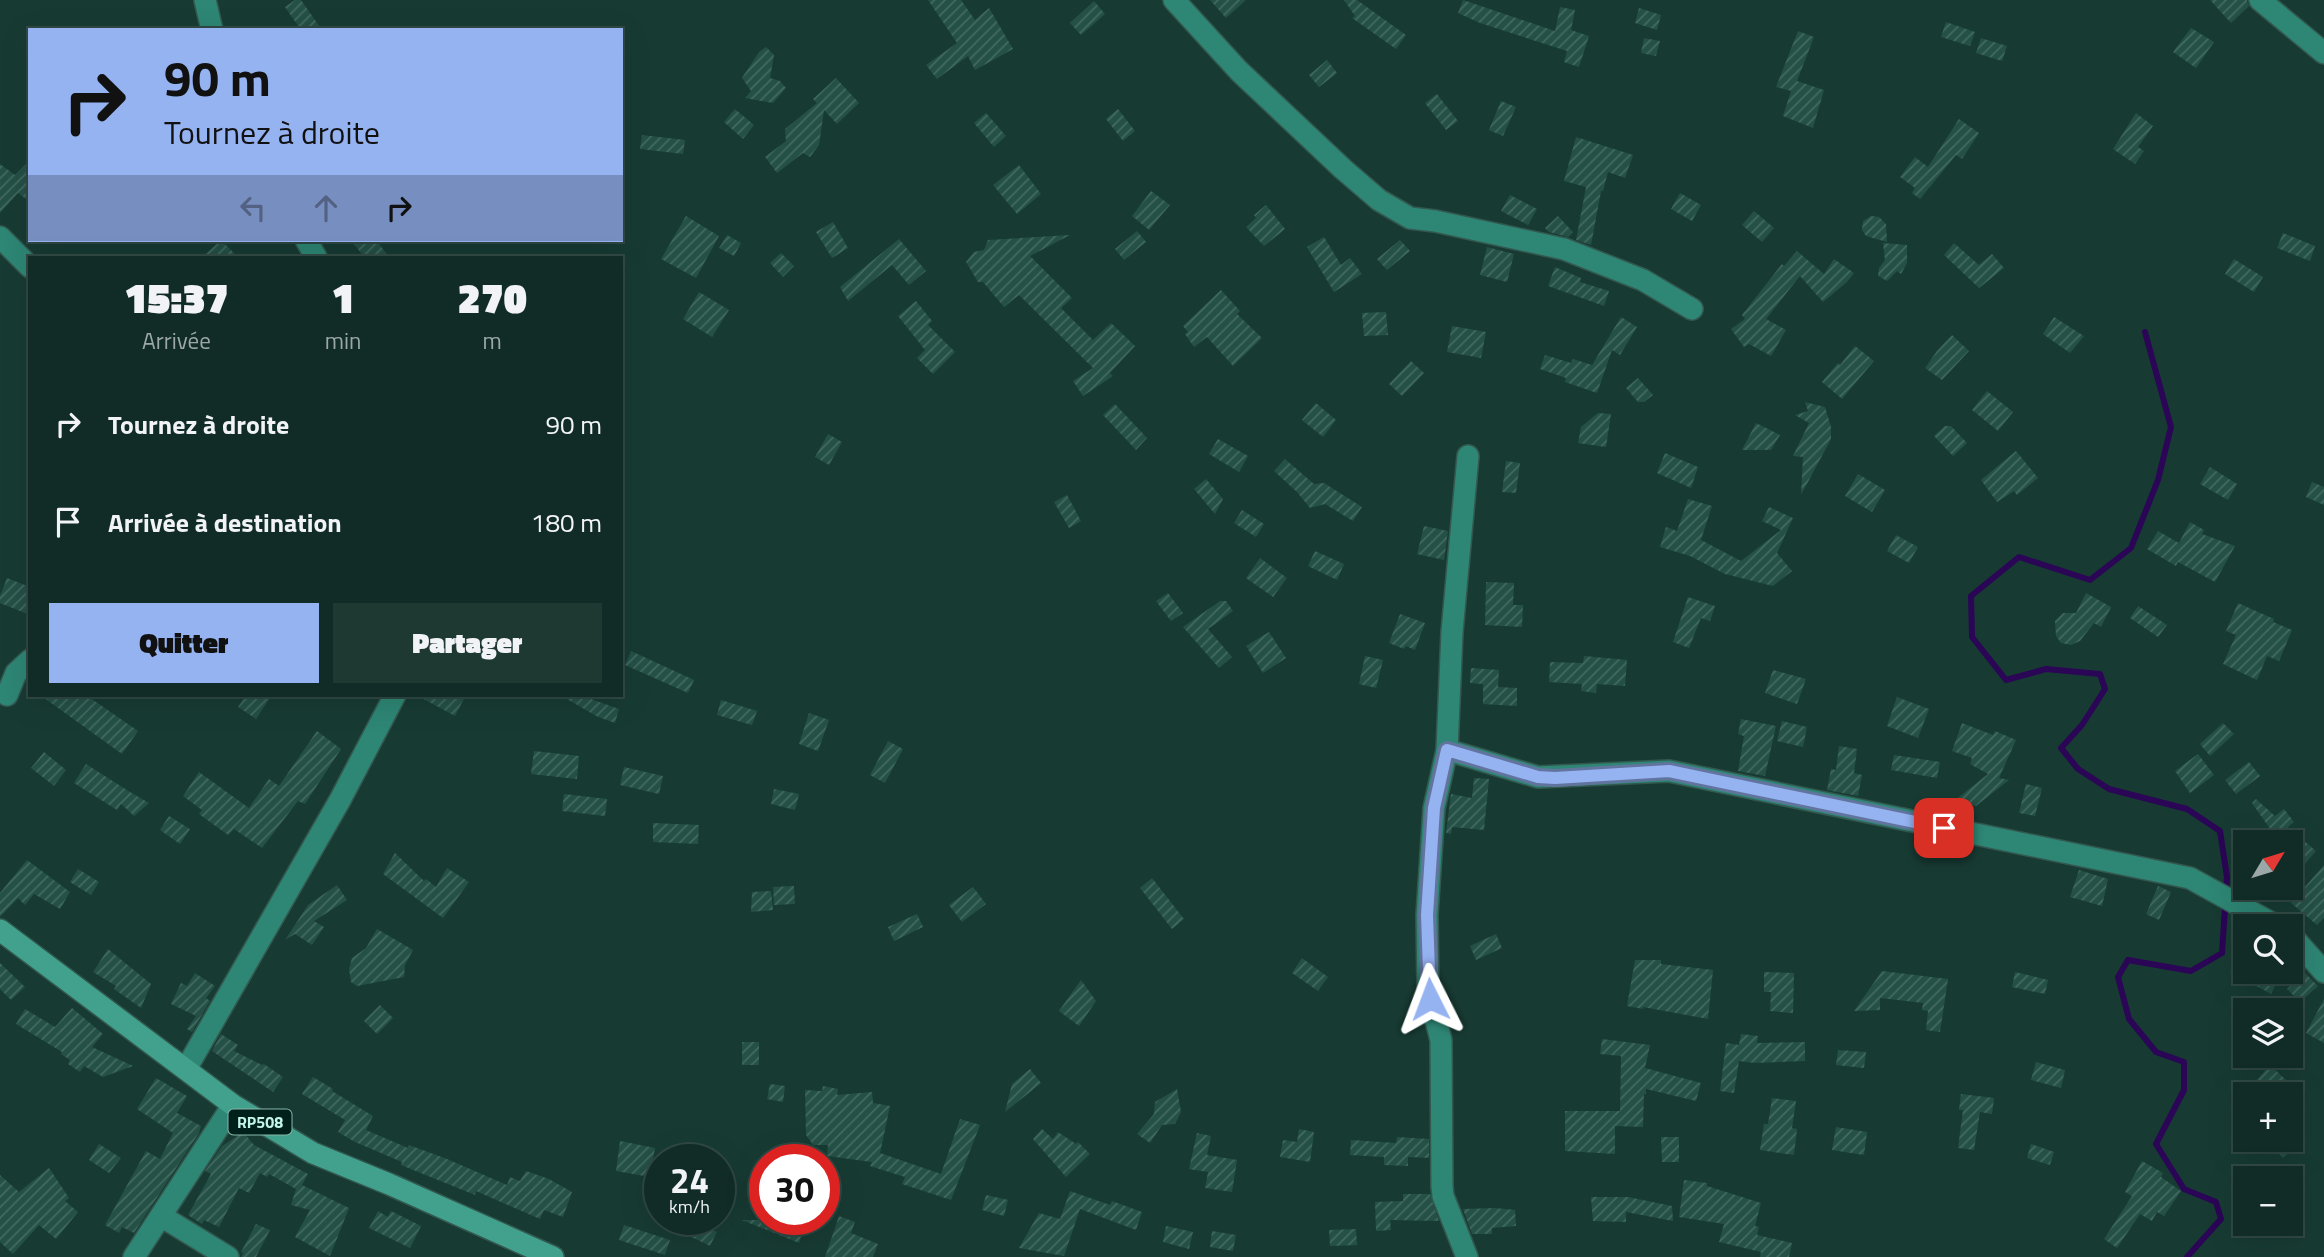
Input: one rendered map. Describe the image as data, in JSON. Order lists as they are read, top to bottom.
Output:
{
  "streets": {
    "main road": ["RP508"]
  },
  "north": "top right",
  "page": {
    "turn": ["90 m", "Tournez à droite"],
    "eta": [
      "15:37",
      "Arrivée",
      "1",
      "min",
      "270",
      "m"
    ],
    "list": [
      {
        "name": "Tournez à droite",
        "value": "90 m"
      },
      {
        "name": "Arrivée à destination",
        "value": "180 m"
      }
    ],
    "buttons": ["Quitter", "Partager"],
    "map_buttons": ["+", "−"],
    "speed": "24 km/h",
    "limit": "30"
  }
}
